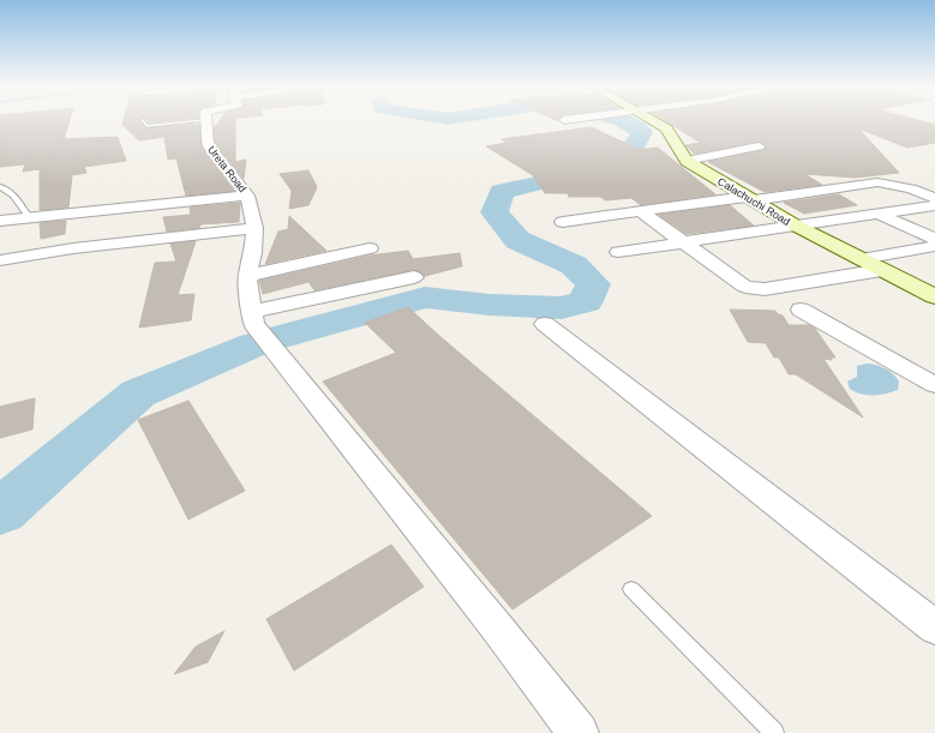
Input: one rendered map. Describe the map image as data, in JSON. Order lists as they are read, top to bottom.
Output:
{
  "streets": {
    "street": ["Ureta Road", "Calachuchi Road"]
  }
}
